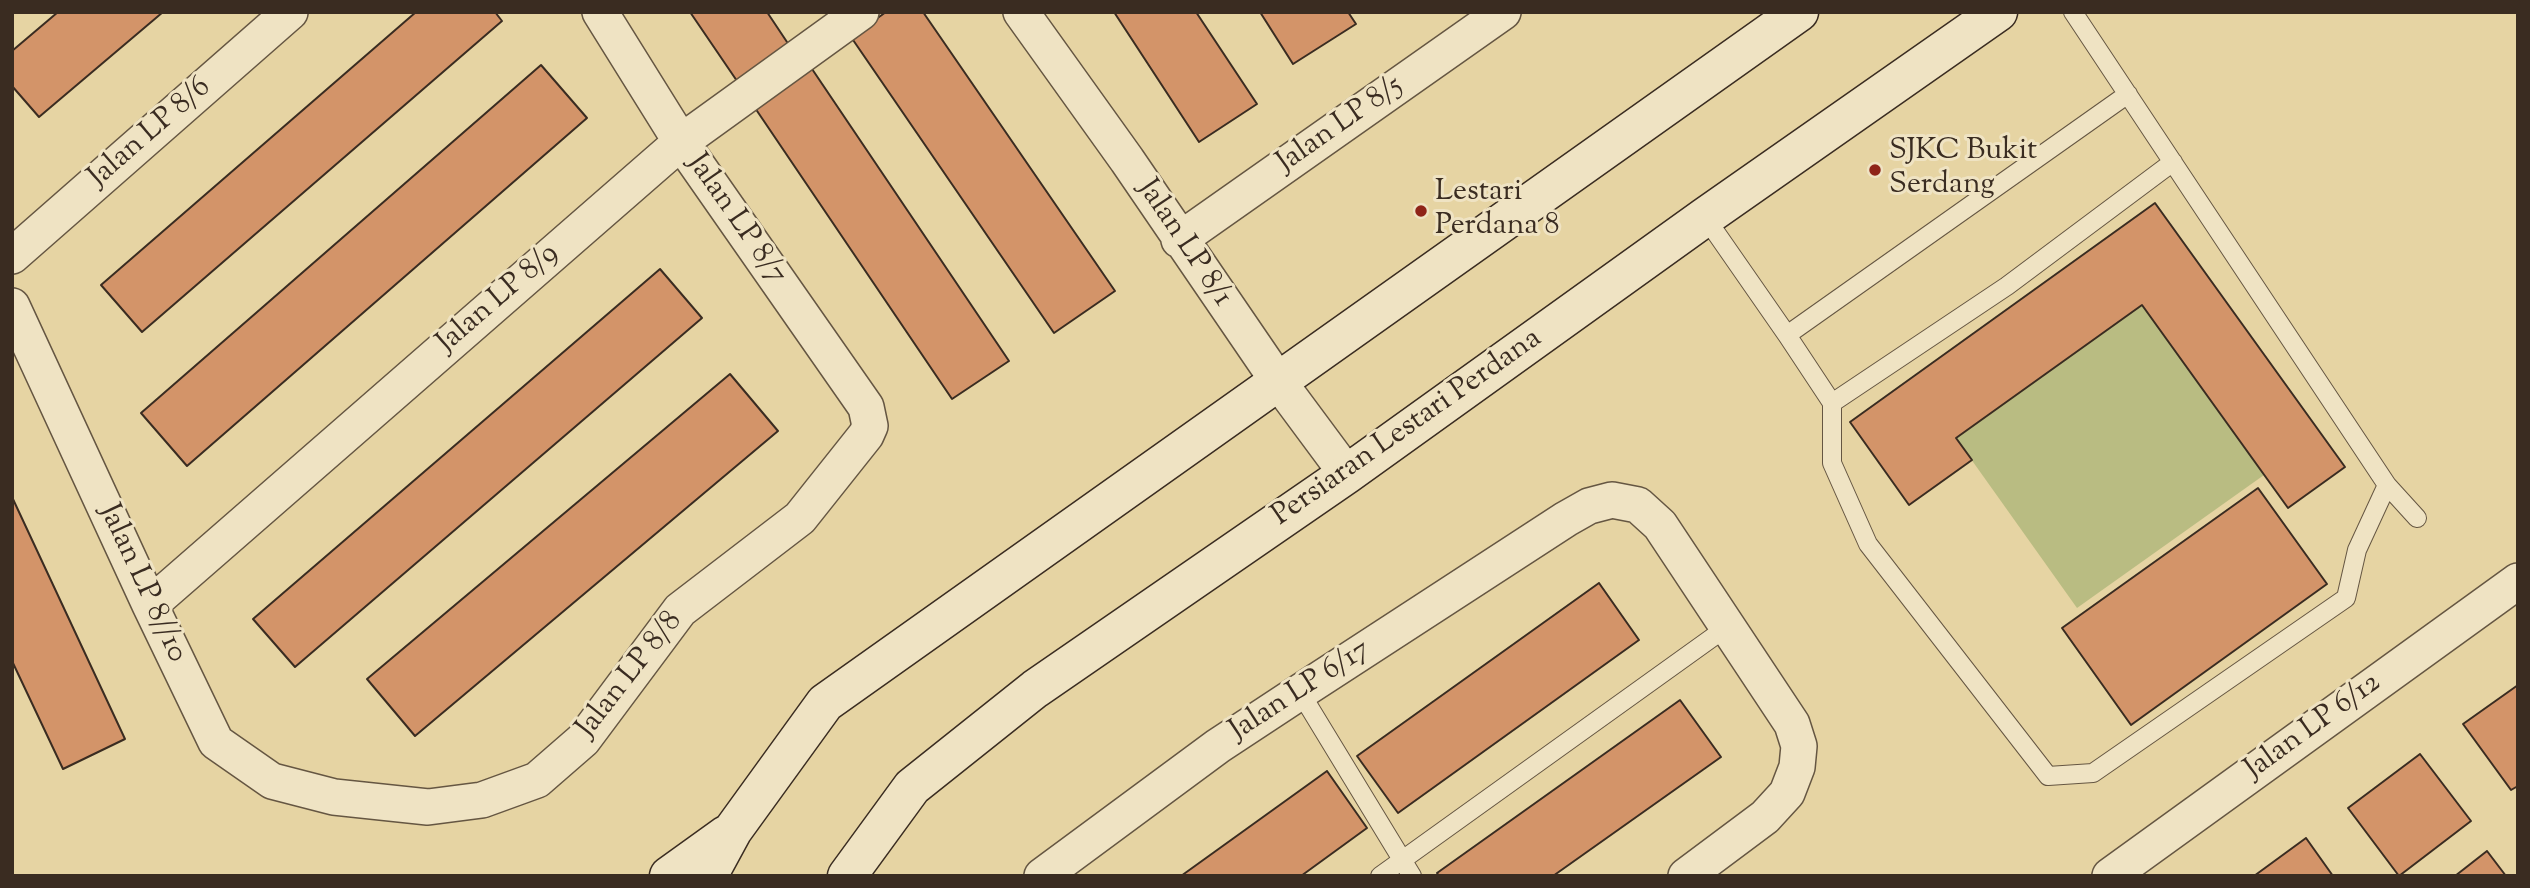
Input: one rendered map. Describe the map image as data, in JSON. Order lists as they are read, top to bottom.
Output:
{
  "streets": {
    "main road": ["Persiaran Lestari Perdana"],
    "street": [
      "Jalan LP 8/5",
      "Jalan LP 8/6",
      "Jalan LP 8/7",
      "Jalan LP 8/1",
      "Jalan LP 8/9",
      "Jalan LP 8//10",
      "Jalan LP 8/8",
      "Jalan LP 6/17",
      "Jalan LP 6/12"
    ]
  },
  "crossings": [
    ["Jalan LP 8/5", "Jalan LP 8/1"],
    ["Jalan LP 8/7", "Jalan LP 8/9"],
    ["Jalan LP 8/7", "Jalan LP 8/8"],
    ["Jalan LP 8/1", "Persiaran Lestari Perdana"],
    ["Jalan LP 8/9", "Jalan LP 8//10"],
    ["Jalan LP 8//10", "Jalan LP 8/8"]
  ],
  "places": ["SJKC Bukit Serdang", "Lestari Perdana 8"]
}
